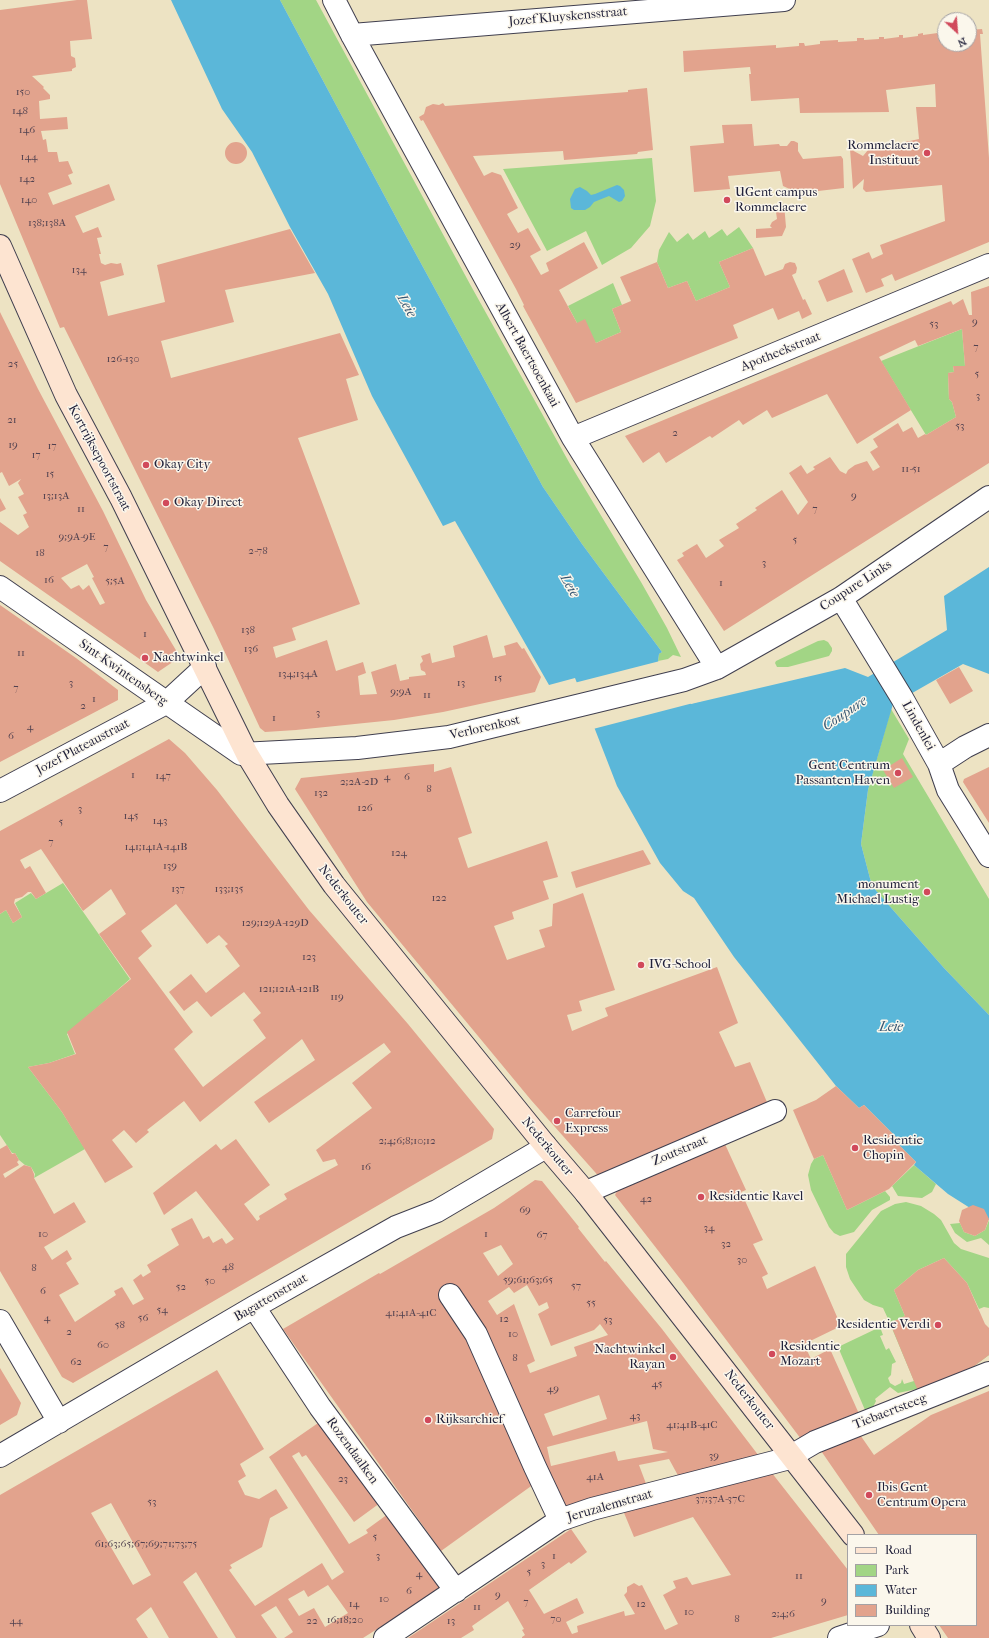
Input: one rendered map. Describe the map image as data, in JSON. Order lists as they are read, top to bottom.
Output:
{
  "streets": {
    "street": [
      "Jozef Kluyskensstraat",
      "Apotheekstraat",
      "Albert Baertsoenkaai",
      "Kortrijksepoortstraat",
      "Coupure Links",
      "Sint-Kwintensberg",
      "Lindenlei",
      "Verlorenkost",
      "Jozef Plateaustraat",
      "Nederkouter",
      "Zoutstraat",
      "Bagattenstraat",
      "Tiebaertsteeg",
      "Rozendaalken",
      "Jeruzalemstraat"
    ]
  },
  "crossings": [
    ["Jozef Kluyskensstraat", "Albert Baertsoenkaai"],
    ["Apotheekstraat", "Albert Baertsoenkaai"],
    ["Albert Baertsoenkaai", "Coupure Links"],
    ["Albert Baertsoenkaai", "Verlorenkost"],
    ["Kortrijksepoortstraat", "Sint-Kwintensberg"],
    ["Kortrijksepoortstraat", "Verlorenkost"],
    ["Kortrijksepoortstraat", "Nederkouter"],
    ["Coupure Links", "Lindenlei"],
    ["Coupure Links", "Verlorenkost"],
    ["Sint-Kwintensberg", "Verlorenkost"],
    ["Sint-Kwintensberg", "Jozef Plateaustraat"],
    ["Sint-Kwintensberg", "Nederkouter"],
    ["Verlorenkost", "Nederkouter"],
    ["Nederkouter", "Zoutstraat"],
    ["Nederkouter", "Bagattenstraat"],
    ["Nederkouter", "Tiebaertsteeg"],
    ["Nederkouter", "Jeruzalemstraat"],
    ["Bagattenstraat", "Rozendaalken"],
    ["Tiebaertsteeg", "Jeruzalemstraat"],
    ["Rozendaalken", "Jeruzalemstraat"]
  ],
  "water": ["Leie", "Coupure"],
  "places": [
    "Rommelaere Instituut",
    "UGent campus Rommelaere",
    "Okay City",
    "Okay Direct",
    "Nachtwinkel",
    "Gent Centrum Passanten Haven",
    "monument Michael Lustig",
    "IVG-School",
    "Carrefour Express",
    "Residentie Chopin",
    "Residentie Ravel",
    "Residentie Verdi",
    "Residentie Mozart",
    "Nachtwinkel Rayan",
    "Rijksarchief",
    "Ibis Gent Centrum Opera"
  ],
  "house_numbers": [
    "150",
    "148",
    "146",
    "144",
    "142",
    "140",
    "138;138A",
    "29",
    "134",
    "9",
    "53",
    "7",
    "126-130",
    "25",
    "5",
    "3",
    "21",
    "53",
    "2",
    "19",
    "17",
    "17",
    "11-51",
    "15",
    "13;13A",
    "9",
    "11",
    "7",
    "9;9A-9E",
    "5",
    "7",
    "2-78",
    "18",
    "3",
    "16",
    "5;5A",
    "1",
    "138",
    "1",
    "136",
    "11",
    "134;134A",
    "15",
    "3",
    "13",
    "7",
    "9;9A",
    "11",
    "1",
    "2",
    "3",
    "1",
    "4",
    "6",
    "1",
    "147",
    "4",
    "6",
    "2;2A-2D",
    "8",
    "132",
    "126",
    "3",
    "145",
    "143",
    "5",
    "7",
    "141;141A-141B",
    "124",
    "139",
    "137",
    "133;135",
    "122",
    "129;129A-129D",
    "123",
    "121;121A-121B",
    "119",
    "2;4;6;8;10;12",
    "16",
    "42",
    "69",
    "34",
    "10",
    "1",
    "67",
    "32",
    "30",
    "48",
    "8",
    "59;61;63;65",
    "50",
    "57",
    "52",
    "6",
    "55",
    "54",
    "41;41A-41C",
    "4",
    "56",
    "12",
    "53",
    "58",
    "2",
    "10",
    "60",
    "8",
    "62",
    "45",
    "49",
    "43",
    "41;41B-41C",
    "39",
    "41A",
    "23",
    "37;37A-37C",
    "53",
    "5",
    "61;63;65;67;69;71;73;75",
    "3",
    "1",
    "3",
    "5",
    "4",
    "11",
    "6",
    "9",
    "10",
    "9",
    "7",
    "14",
    "12",
    "11",
    "10",
    "2;4;6",
    "70",
    "8",
    "16;18;20",
    "44",
    "22",
    "13"
  ],
  "legend": [
    "Road",
    "Park",
    "Water",
    "Building"
  ],
  "north": "bottom right"
}
